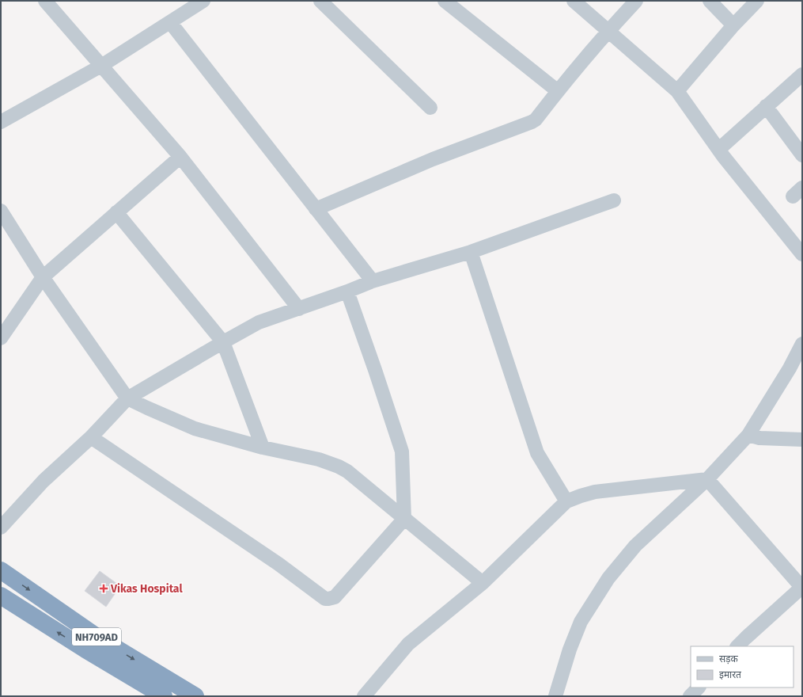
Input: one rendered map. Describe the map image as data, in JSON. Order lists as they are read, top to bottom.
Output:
{
  "streets": {
    "highway": ["NH709AD"]
  },
  "places": {
    "health": ["Vikas Hospital"]
  },
  "legend": ["सड़क", "इमारत"]
}
